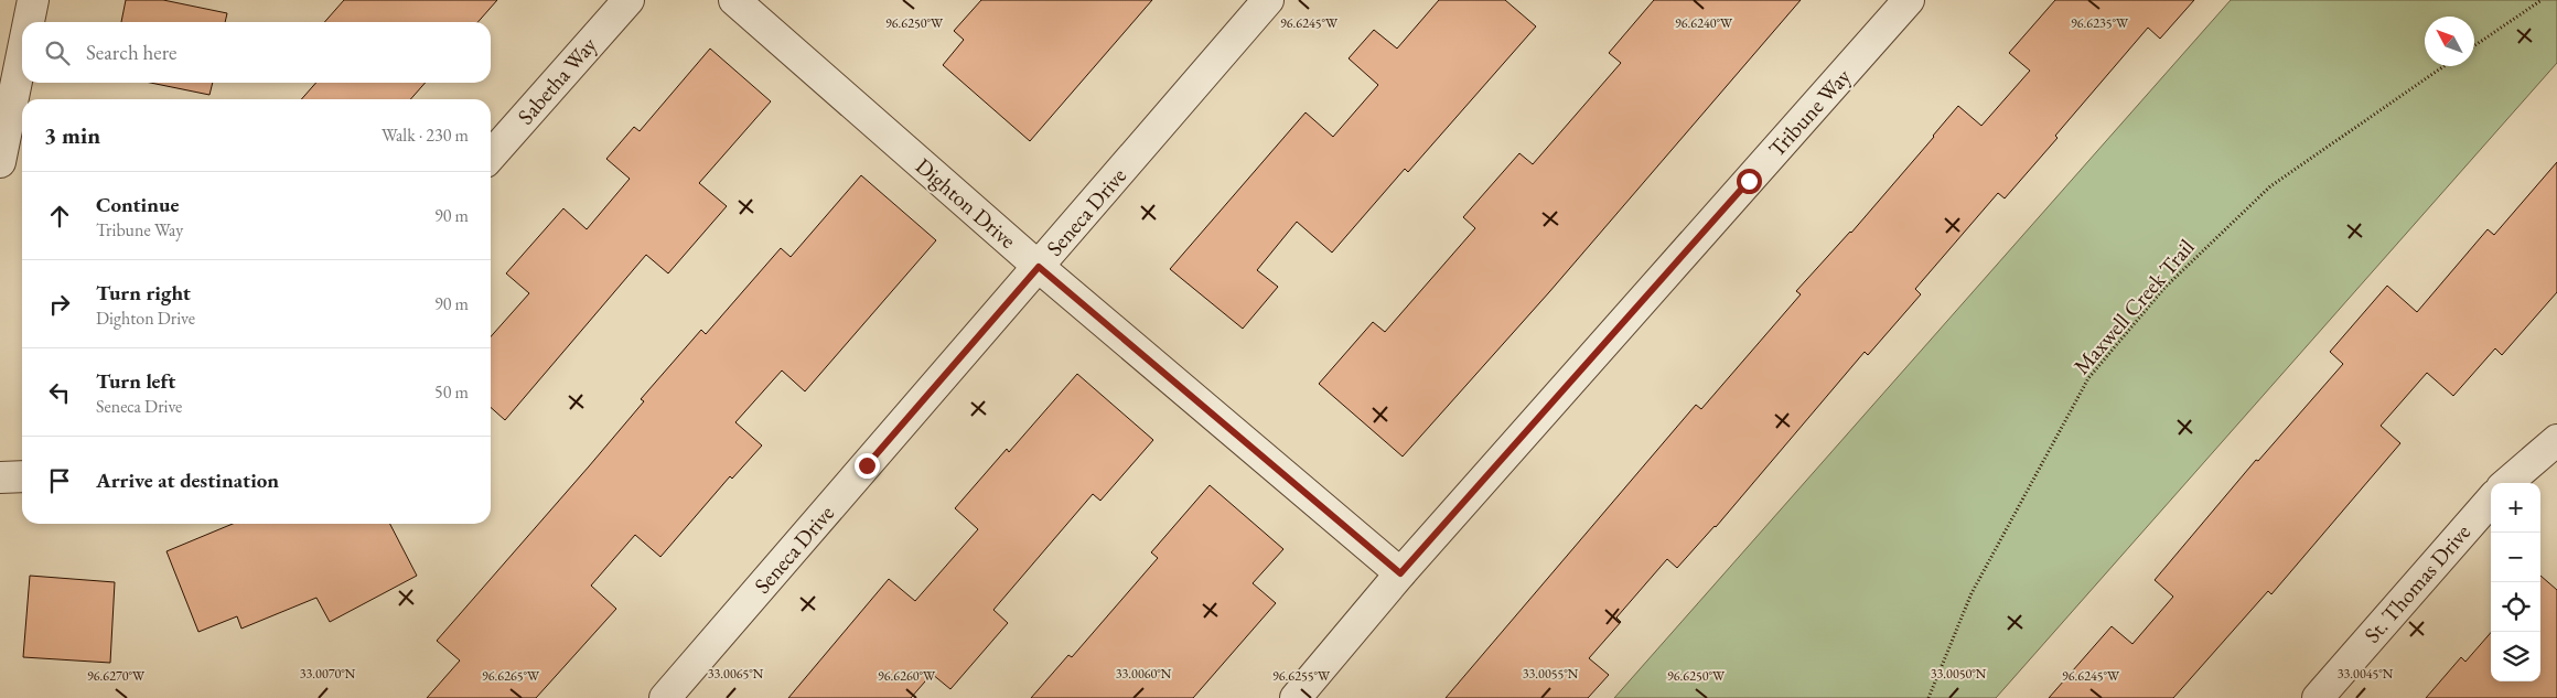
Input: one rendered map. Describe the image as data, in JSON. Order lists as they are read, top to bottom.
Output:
{
  "streets": {
    "street": [
      "Sabetha Way",
      "Tribune Way",
      "Dighton Drive",
      "Seneca Drive",
      "St. Thomas Drive"
    ],
    "path": ["Maxwell Creek Trail"]
  },
  "crossings": [
    ["Tribune Way", "Dighton Drive"],
    ["Dighton Drive", "Seneca Drive"]
  ],
  "north": "top left",
  "page": {
    "search": "Search here",
    "heading": ["3 min", "Walk · 230 m"],
    "list": [
      ["Continue", "Tribune Way", "90 m"],
      ["Turn right", "Dighton Drive", "90 m"],
      ["Turn left", "Seneca Drive", "50 m"],
      "Arrive at destination"
    ],
    "map_buttons": ["+", "−"]
  },
  "coordinates": [
    "96.6250°W",
    "96.6240°W",
    "96.6245°W",
    "96.6235°W",
    "33.0070°N",
    "33.0065°N",
    "33.0060°N",
    "33.0055°N",
    "33.0050°N",
    "33.0045°N",
    "96.6270°W",
    "96.6265°W",
    "96.6260°W",
    "96.6255°W"
  ]
}
